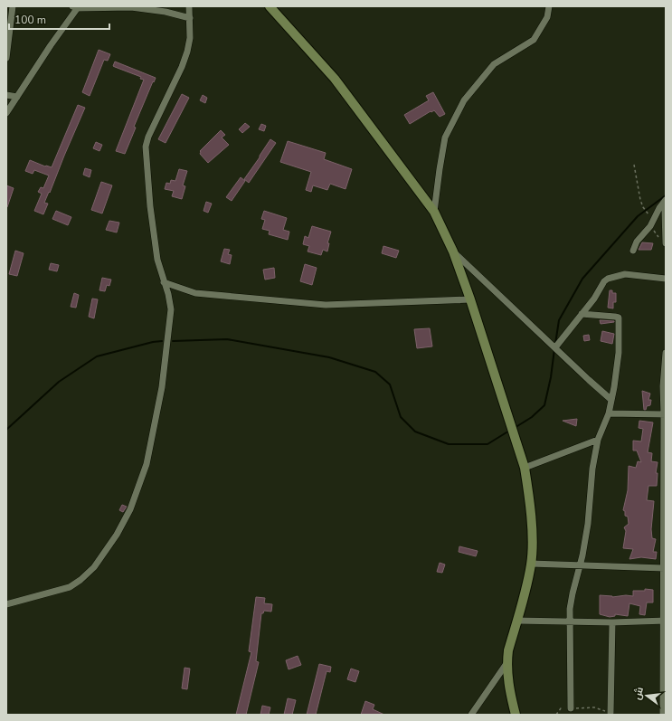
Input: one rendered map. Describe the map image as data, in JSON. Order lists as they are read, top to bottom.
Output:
{
  "scale_bar": "100 m",
  "north": "left"
}
